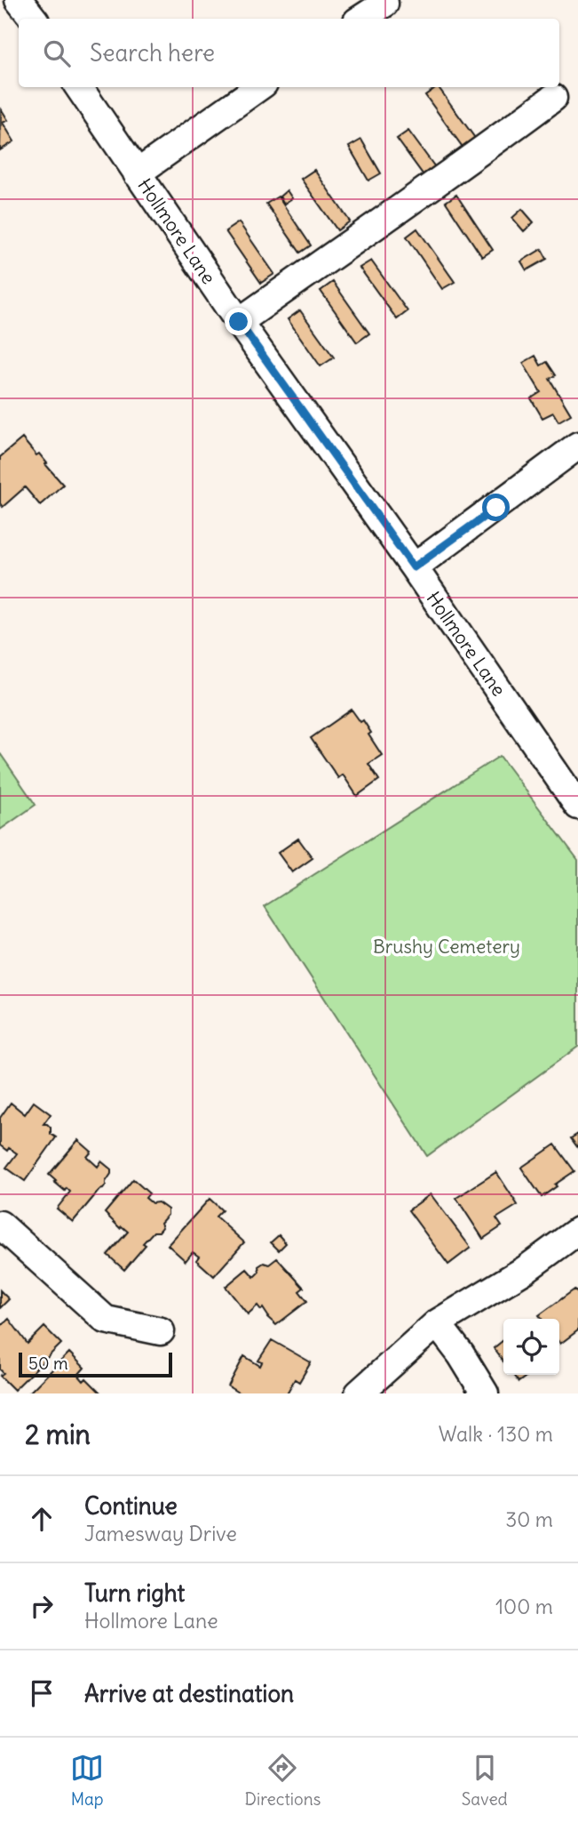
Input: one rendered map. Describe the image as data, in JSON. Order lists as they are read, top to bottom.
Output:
{
  "streets": {
    "street": ["Hollmore Lane"]
  },
  "parks": ["Brushy Cemetery"],
  "scale_bar": "50 m",
  "page": {
    "search": "Search here",
    "scale": "50 m",
    "heading": ["2 min", "Walk · 130 m"],
    "list": [
      ["Continue", "Jamesway Drive", "30 m"],
      ["Turn right", "Hollmore Lane", "100 m"],
      "Arrive at destination"
    ],
    "nav": ["Map", "Directions", "Saved"]
  }
}
